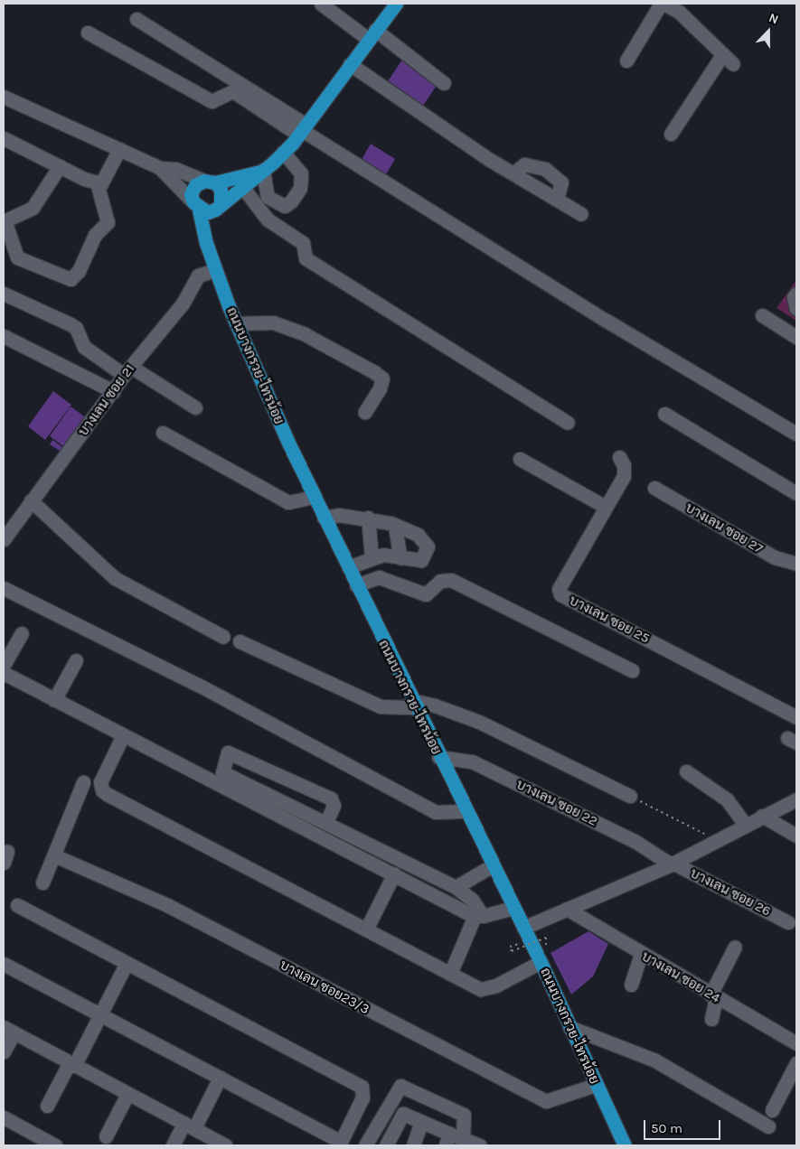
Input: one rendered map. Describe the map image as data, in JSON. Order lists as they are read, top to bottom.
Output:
{
  "streets": {
    "main road": ["ถนนบางกรวย-ไทรน้อย"],
    "street": [
      "บางเลน ซอย 21",
      "บางเลน ซอย 27",
      "บางเลน ซอย 25",
      "บางเลน ซอย 22",
      "บางเลน ซอย 26",
      "บางเลน ซอย 24",
      "บางเลน ซอย23/3"
    ]
  },
  "crossings": [
    ["ถนนบางกรวย-ไทรน้อย", "บางเลน ซอย 21"],
    ["ถนนบางกรวย-ไทรน้อย", "บางเลน ซอย 22"],
    ["ถนนบางกรวย-ไทรน้อย", "บางเลน ซอย23/3"],
    ["บางเลน ซอย 22", "บางเลน ซอย 26"]
  ],
  "scale_bar": "50 m",
  "north": "top"
}
